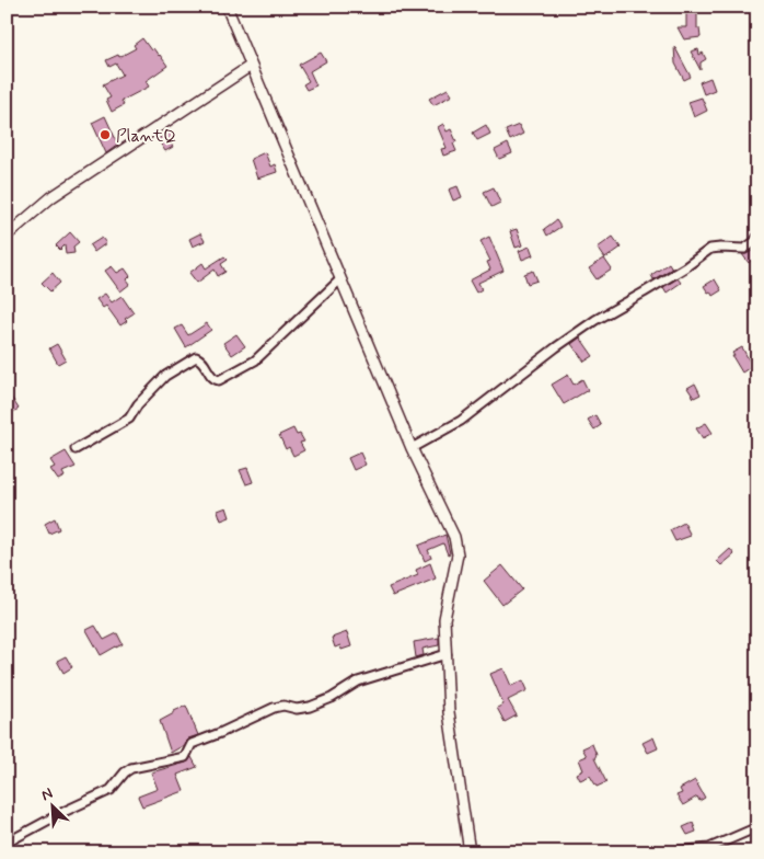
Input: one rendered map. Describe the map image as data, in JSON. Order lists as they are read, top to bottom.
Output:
{
  "places": ["PlantQ"],
  "north": "top left"
}
